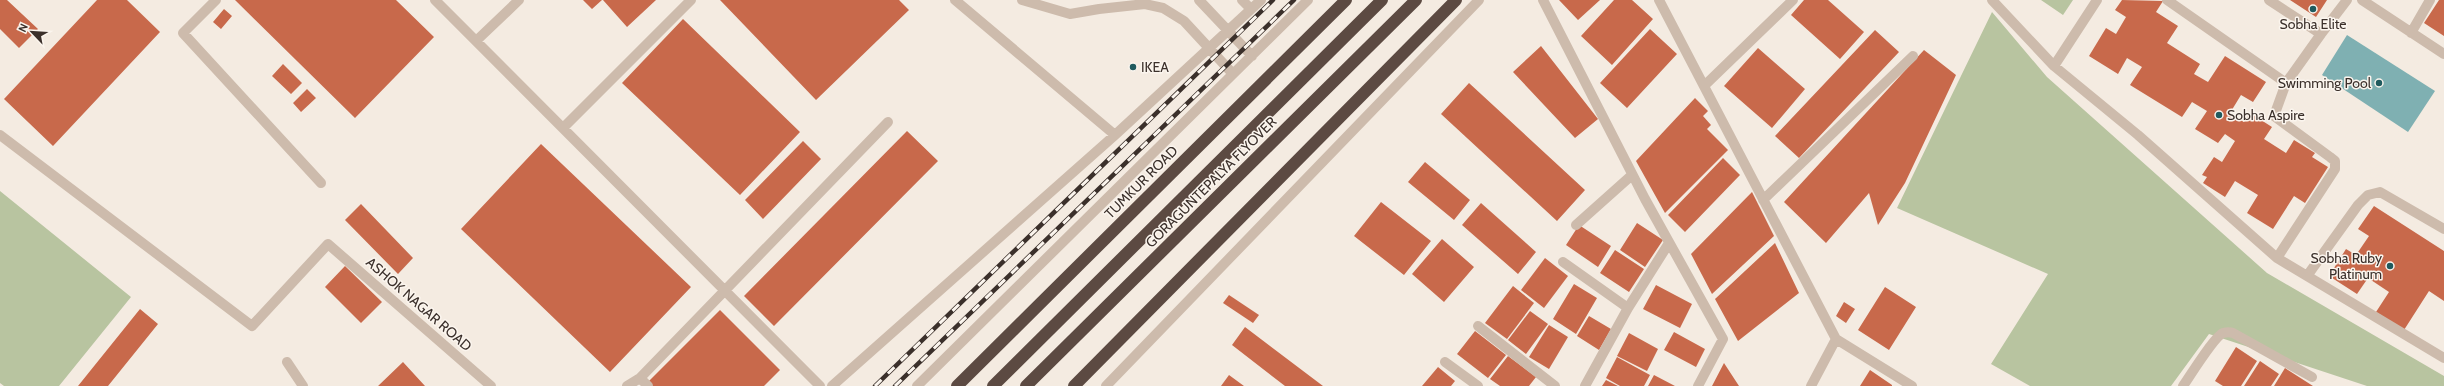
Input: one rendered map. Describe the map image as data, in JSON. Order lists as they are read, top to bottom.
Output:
{
  "streets": {
    "highway": ["TUMKUR ROAD", "GORAGUNTEPALYA FLYOVER"],
    "street": ["ASHOK NAGAR ROAD"]
  },
  "places": [
    "Sobha Elite",
    "IKEA",
    "Swimming Pool",
    "Sobha Aspire",
    "Sobha Ruby Platinum"
  ],
  "north": "top left"
}
